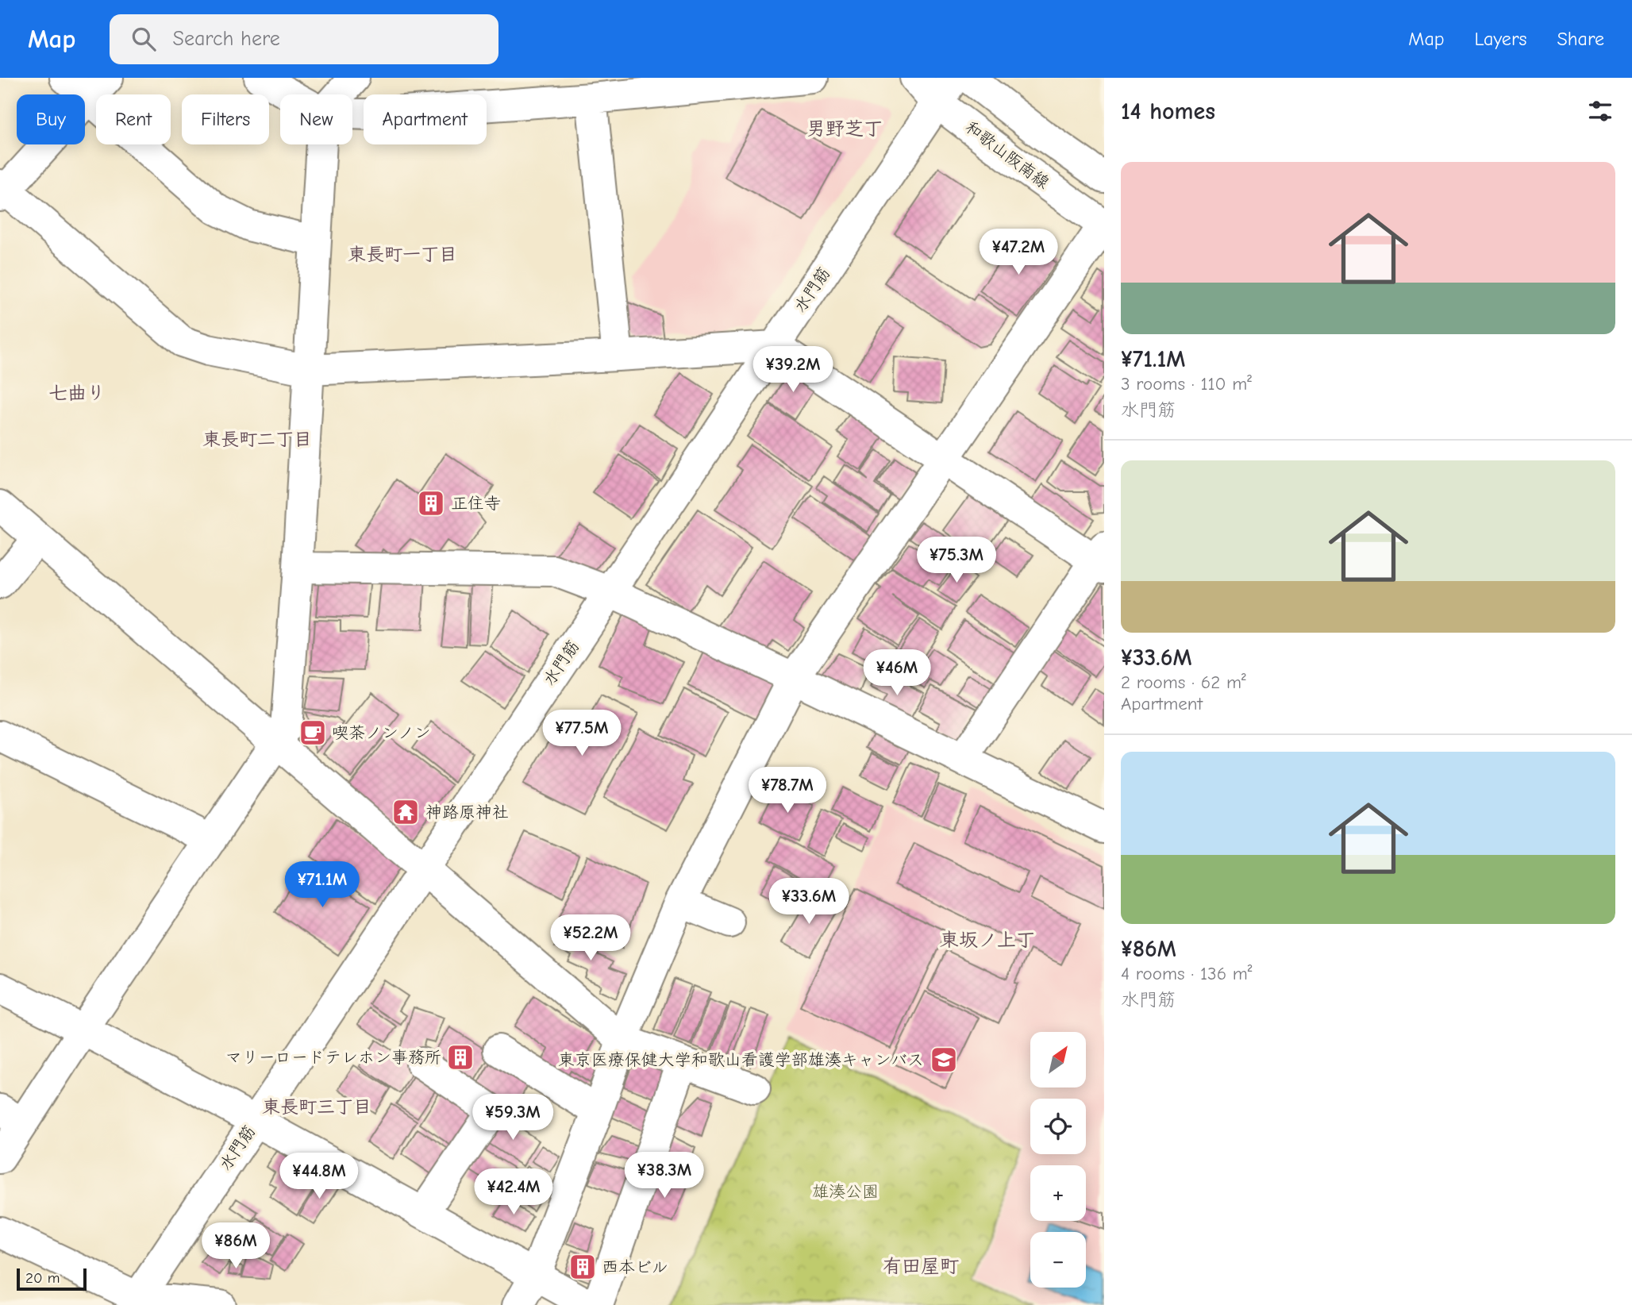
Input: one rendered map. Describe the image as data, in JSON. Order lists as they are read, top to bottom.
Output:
{
  "streets": {
    "street": ["和歌山阪南線", "水門筋"]
  },
  "crossings": [
    ["和歌山阪南線", "水門筋"]
  ],
  "districts": [
    "男野芝丁",
    "東長町一丁目",
    "七曲り",
    "東長町二丁目",
    "東坂ノ上丁",
    "東長町三丁目",
    "有田屋町"
  ],
  "parks": ["雄湊公園"],
  "places": {
    "building": ["正住寺", "マリーロードテレホン事務所", "西本ビル"],
    "cafe": ["喫茶ノンノン"],
    "temple": ["神路原神社"],
    "school or university": ["東京医療保健大学和歌山看護学部雄湊キャンバス"]
  },
  "scale_bar": "20 m",
  "north": "top right",
  "page": {
    "header": "Map",
    "search": "Search here",
    "nav": ["Map", "Layers", "Share"],
    "heading": "14 homes",
    "chip": [
      "Buy",
      "Rent",
      "Filters",
      "New",
      "Apartment"
    ],
    "list": [
      {
        "name": "¥71.1M",
        "note": "3 rooms · 110 m² · 水門筋"
      },
      {
        "name": "¥33.6M",
        "note": "2 rooms · 62 m² · Apartment"
      },
      {
        "name": "¥86M",
        "note": "4 rooms · 136 m² · 水門筋"
      }
    ],
    "price": [
      "¥47.2M",
      "¥39.2M",
      "¥75.3M",
      "¥46M",
      "¥77.5M",
      "¥78.7M",
      "¥71.1M",
      "¥33.6M",
      "¥52.2M",
      "¥59.3M",
      "¥38.3M",
      "¥44.8M",
      "¥42.4M",
      "¥86M"
    ],
    "map_buttons": ["+", "−"],
    "scale": "20 m"
  }
}
